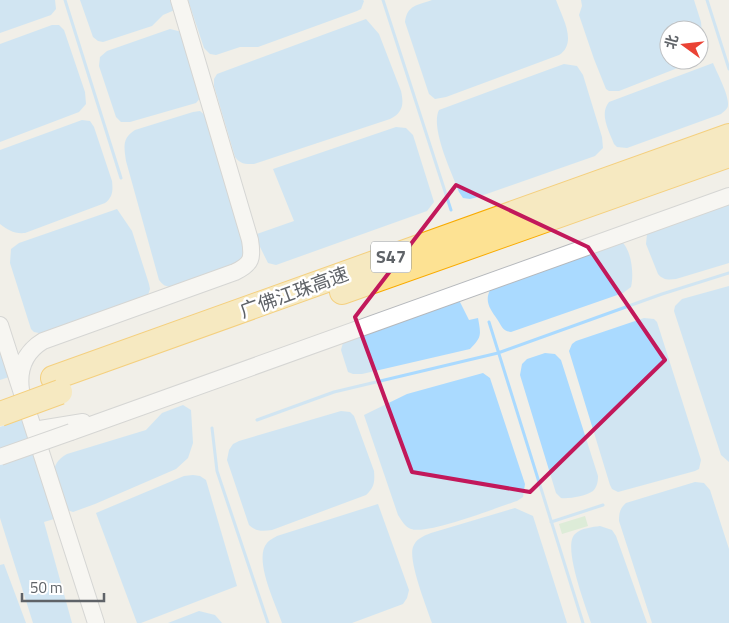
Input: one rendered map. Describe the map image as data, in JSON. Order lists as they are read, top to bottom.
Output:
{
  "streets": {
    "highway": ["S47", "广佛江珠高速"]
  },
  "scale_bar": "50 m",
  "north": "left"
}
